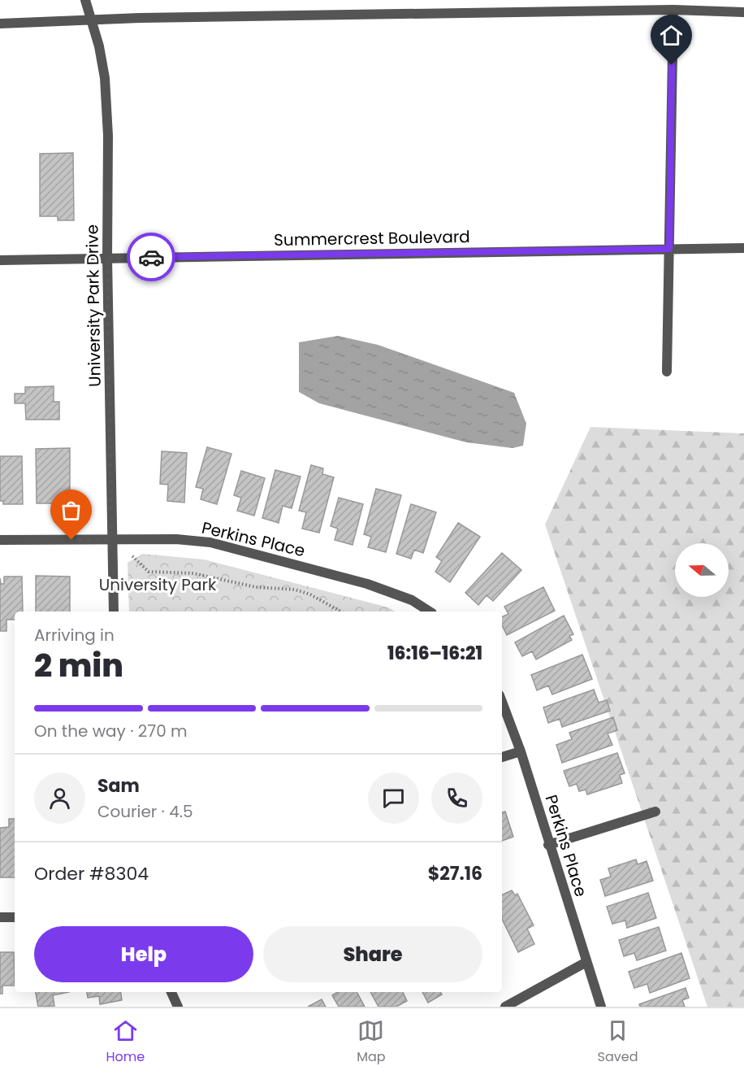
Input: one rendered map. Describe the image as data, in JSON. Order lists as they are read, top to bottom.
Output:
{
  "streets": {
    "street": ["Summercrest Boulevard", "University Park Drive", "Perkins Place"]
  },
  "crossings": [
    ["Summercrest Boulevard", "University Park Drive"],
    ["University Park Drive", "Perkins Place"]
  ],
  "parks": ["University Park"],
  "north": "left",
  "page": {
    "heading": ["2 min", "Arriving in", "16:16–16:21"],
    "panel": [
      "Sam",
      "Courier · 4.5",
      "Order #8304",
      "$27.16"
    ],
    "bar": "On the way · 270 m",
    "buttons": ["Help", "Share"],
    "tabs": ["Home", "Map", "Saved"]
  }
}
